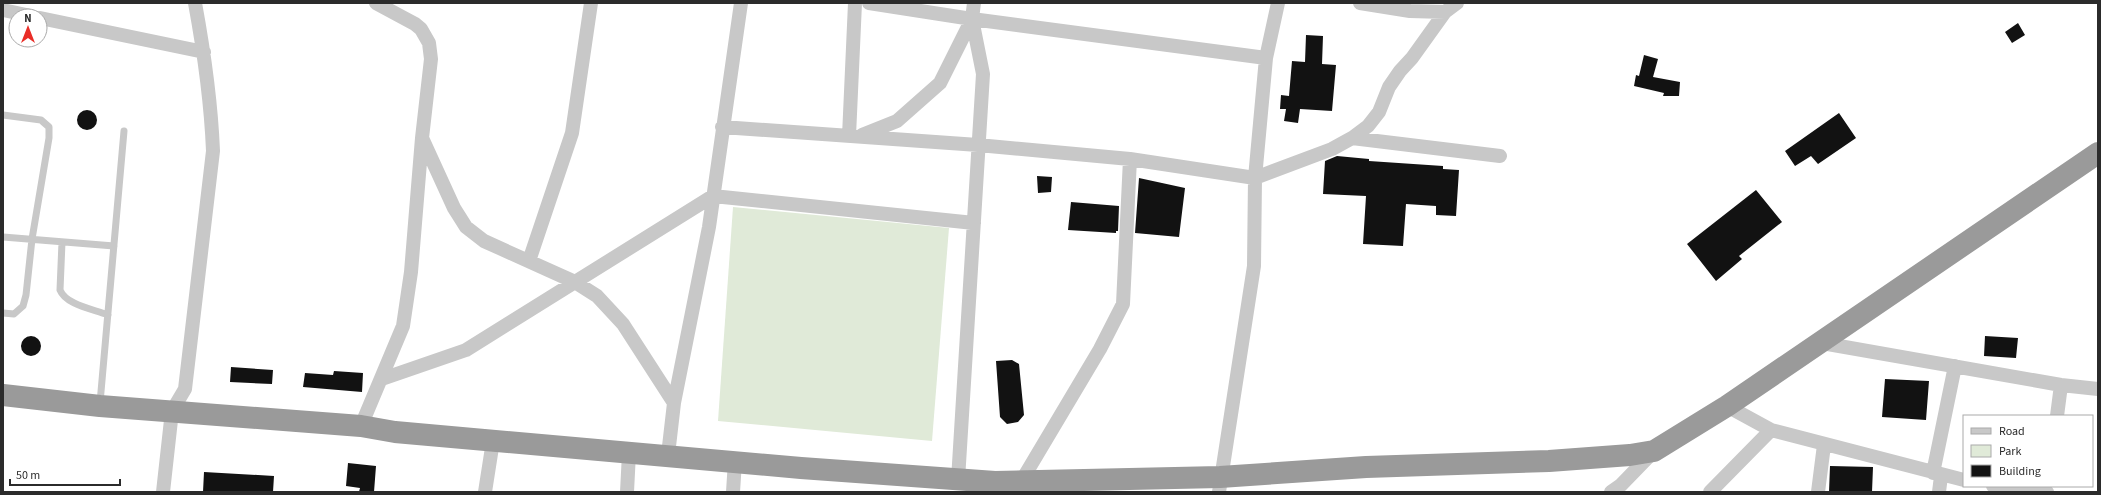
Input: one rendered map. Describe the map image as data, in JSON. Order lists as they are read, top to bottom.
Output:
{
  "legend": ["Road", "Park", "Building"],
  "scale_bar": "50 m",
  "north": "top"
}
